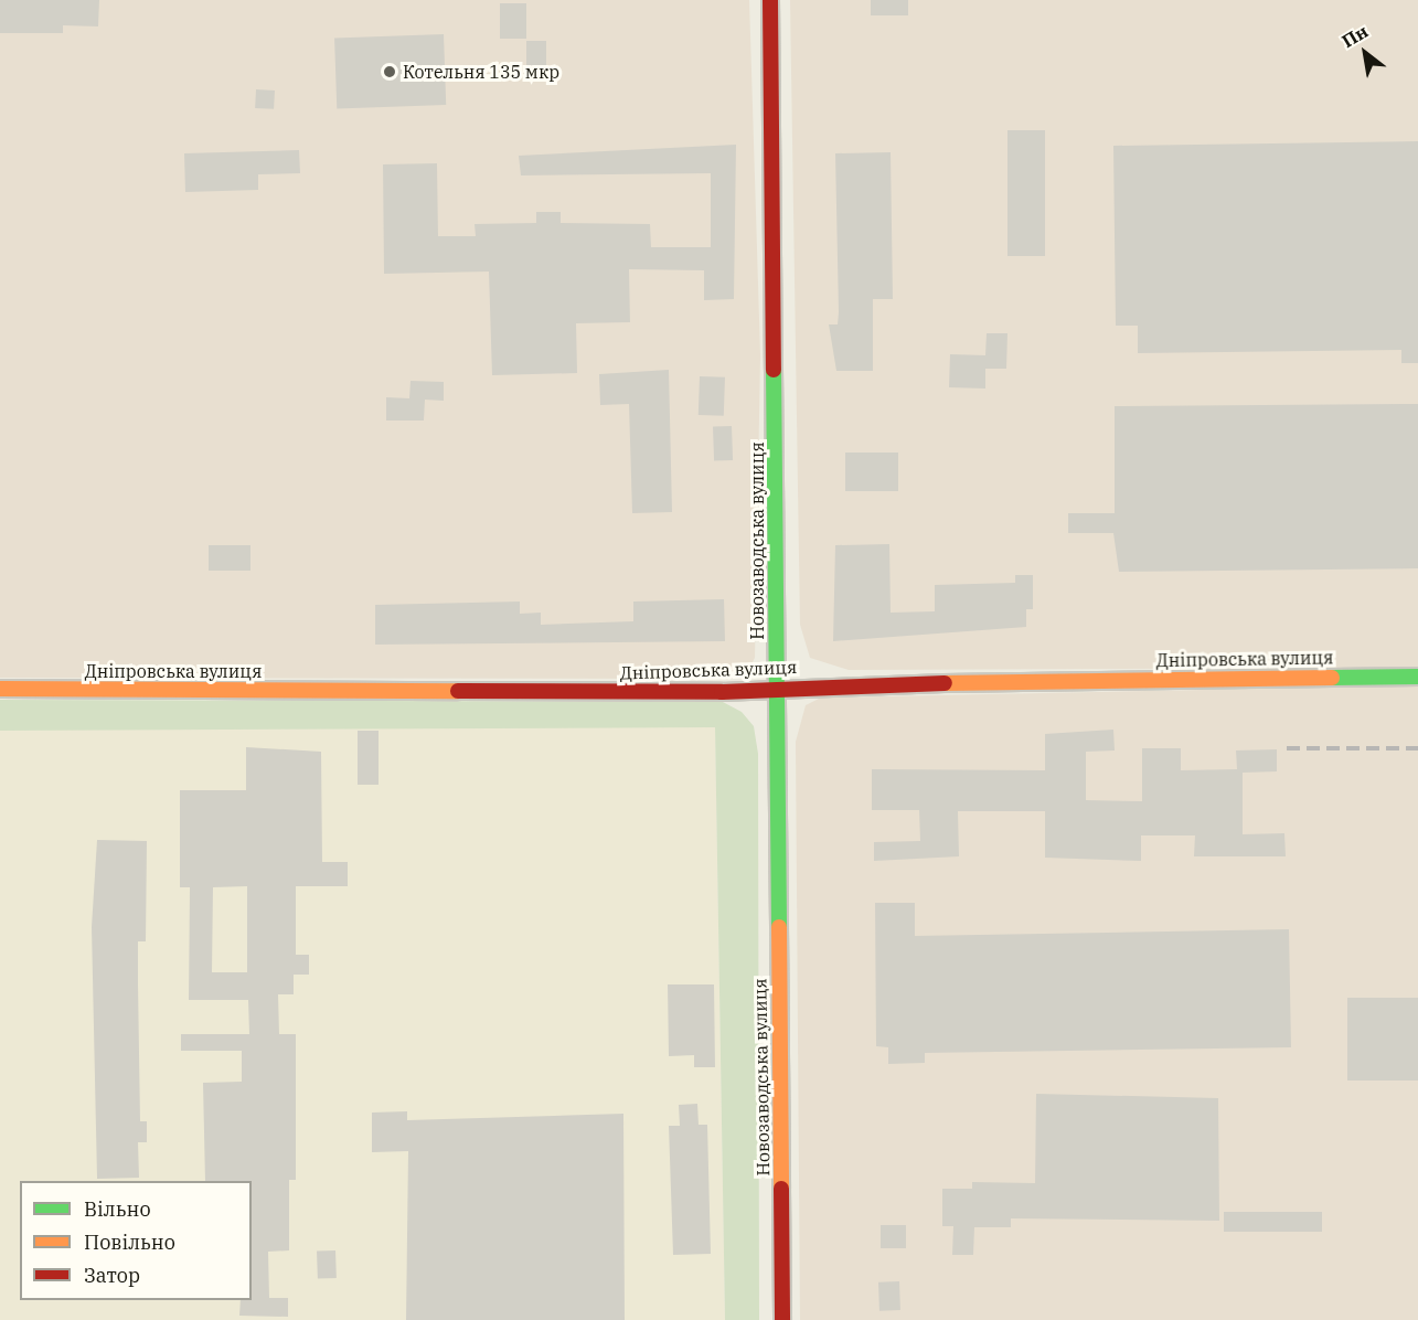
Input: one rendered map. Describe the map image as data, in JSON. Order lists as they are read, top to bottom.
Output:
{
  "streets": {
    "street": ["Новозаводська вулиця", "Дніпровська вулиця"]
  },
  "crossings": [
    ["Новозаводська вулиця", "Дніпровська вулиця"]
  ],
  "places": ["Котельня 135 мкр"],
  "legend": ["Вільно", "Повільно", "Затор"],
  "north": "top left"
}
